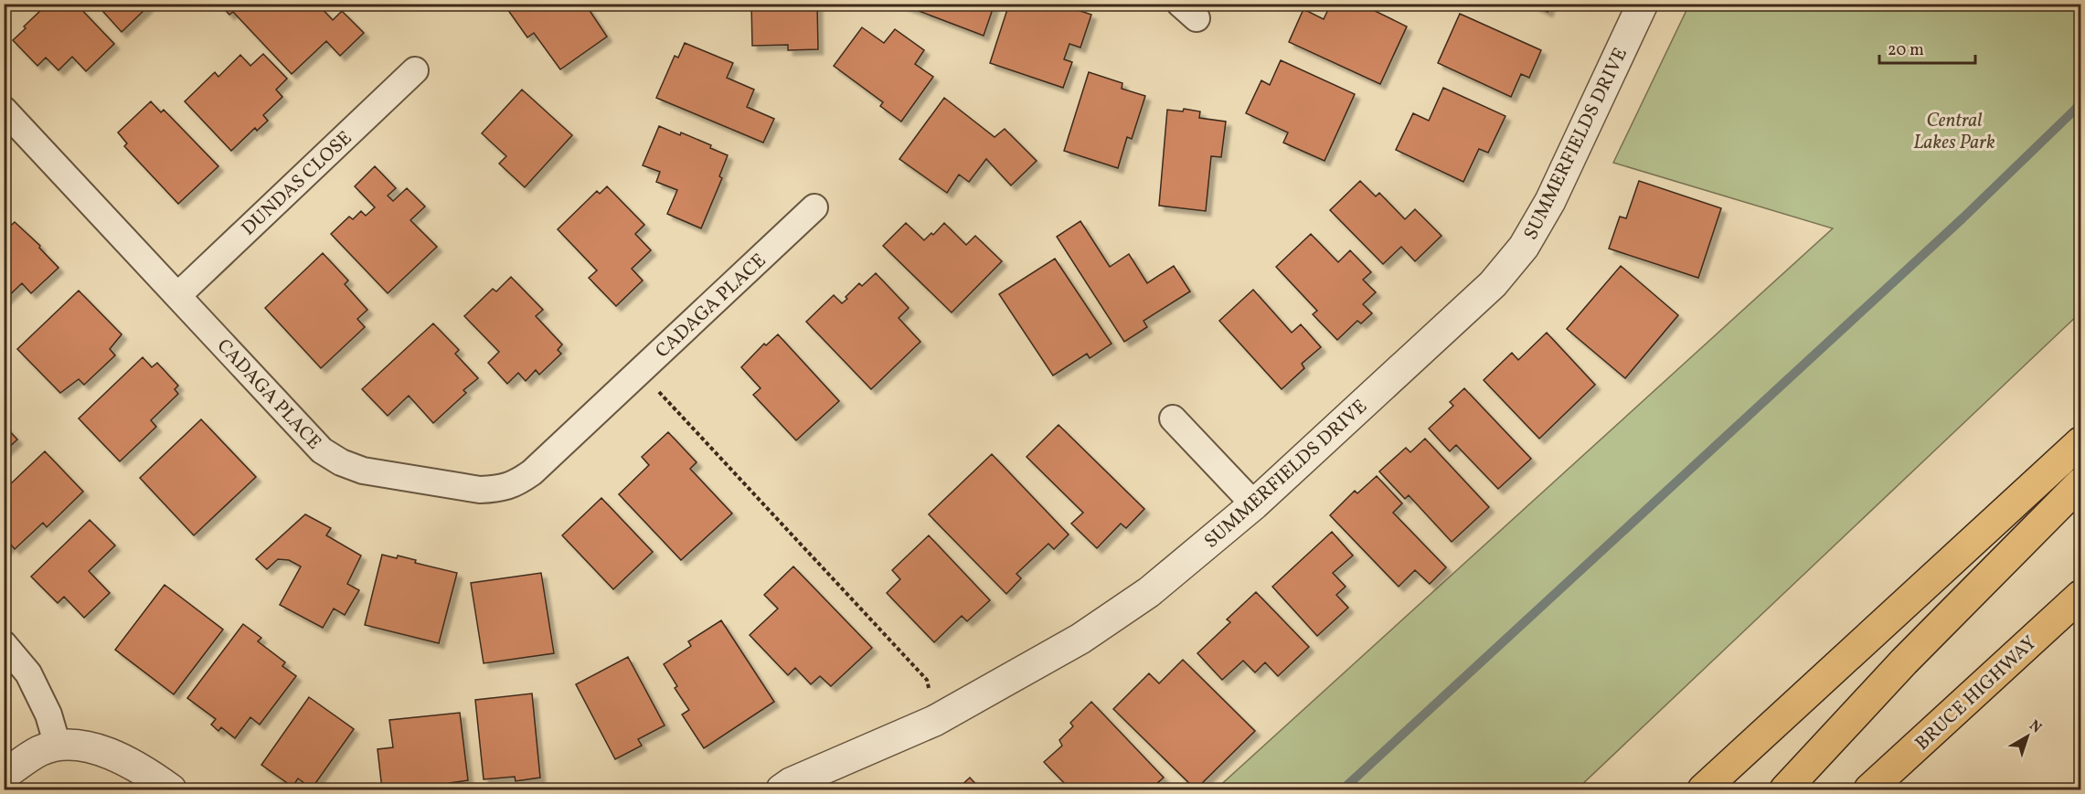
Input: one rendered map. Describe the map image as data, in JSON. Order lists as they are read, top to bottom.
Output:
{
  "streets": {
    "highway": ["BRUCE HIGHWAY"],
    "street": ["SUMMERFIELDS DRIVE", "DUNDAS CLOSE", "CADAGA PLACE"]
  },
  "crossings": [
    ["DUNDAS CLOSE", "CADAGA PLACE"]
  ],
  "parks": ["Central Lakes Park"],
  "scale_bar": "20 m",
  "north": "top right"
}
